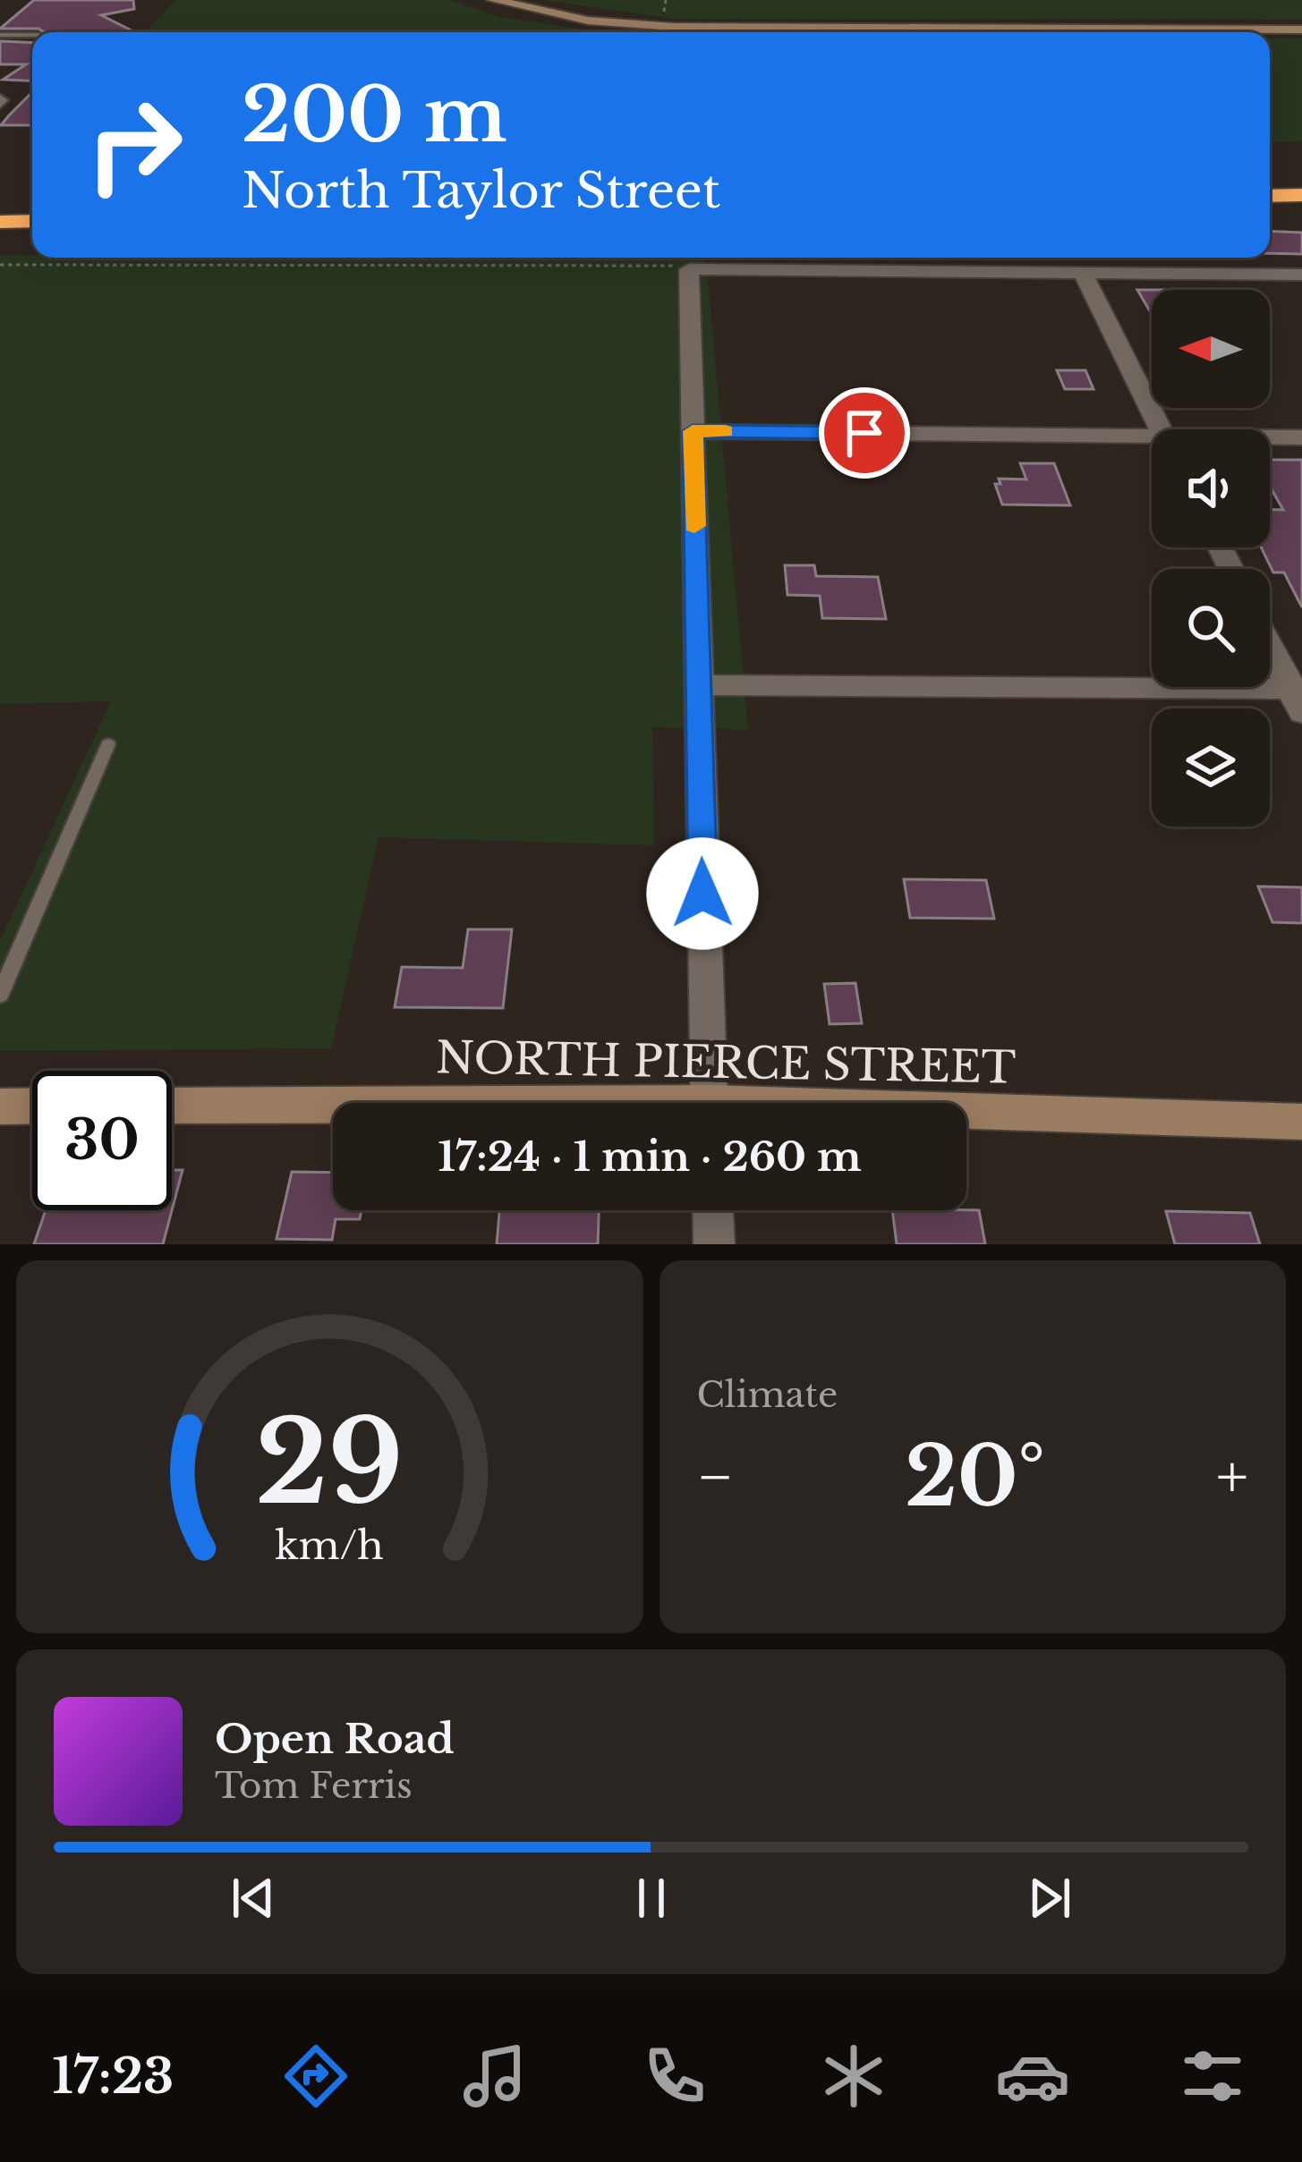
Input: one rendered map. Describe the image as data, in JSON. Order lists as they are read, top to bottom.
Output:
{
  "streets": {
    "main road": ["NORTH PIERCE STREET"]
  },
  "north": "left",
  "page": {
    "turn": ["200 m", "North Taylor Street"],
    "limit": "30",
    "trip": "17:24 · 1 min · 260 m",
    "tile": "Climate",
    "heat": ["−", "20°", "+"],
    "song": ["Open Road", "Tom Ferris"],
    "tabs": "17:23",
    "gauge": ["29", "km/h"]
  }
}
